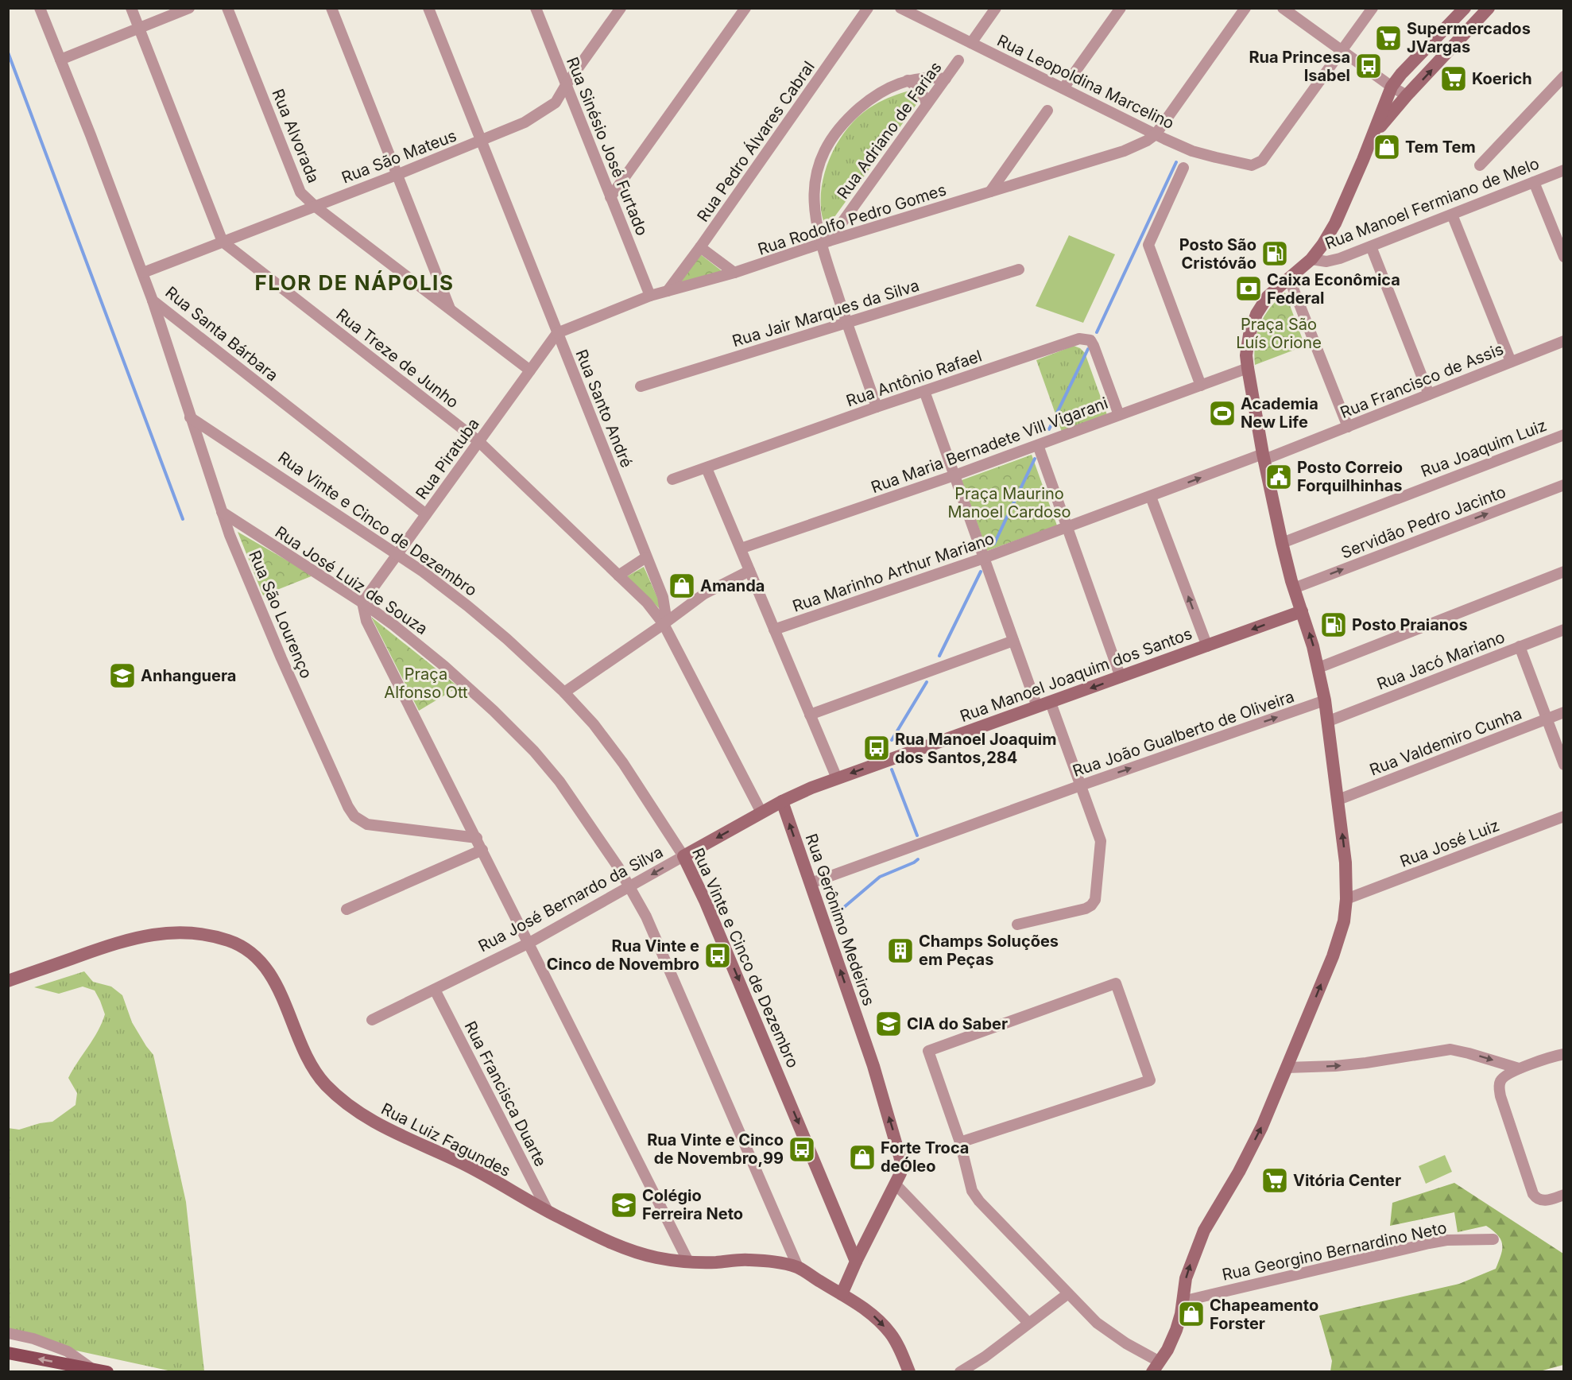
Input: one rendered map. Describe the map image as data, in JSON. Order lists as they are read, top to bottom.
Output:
{
  "streets": {
    "main road": [
      "Rua Vinte e Cinco de Dezembro",
      "Rua Manoel Joaquim dos Santos",
      "Rua José Bernardo da Silva",
      "Rua Gerônimo Medeiros",
      "Rua Luiz Fagundes"
    ],
    "street": [
      "Rua Leopoldina Marcelino",
      "Rua Adriano de Farias",
      "Rua Alvorada",
      "Rua Pedro Álvares Cabral",
      "Rua Sinésio José Furtado",
      "Rua São Mateus",
      "Rua Manoel Fermiano de Melo",
      "Rua Rodolfo Pedro Gomes",
      "Rua Jair Marques da Silva",
      "Rua Santa Bárbara",
      "Rua Treze de Junho",
      "Rua Antônio Rafael",
      "Rua Francisco de Assis",
      "Rua Santo André",
      "Rua Maria Bernadete Vill Vigarani",
      "Rua Joaquim Luiz",
      "Rua Piratuba",
      "Servidão Pedro Jacinto",
      "Rua Marinho Arthur Mariano",
      "Rua José Luiz de Souza",
      "Rua São Lourenço",
      "Rua Jacó Mariano",
      "Rua João Gualberto de Oliveira",
      "Rua Valdemiro Cunha",
      "Rua José Luiz",
      "Rua Francisca Duarte",
      "Rua Georgino Bernardino Neto"
    ]
  },
  "crossings": [
    ["Rua Leopoldina Marcelino", "Rua Rodolfo Pedro Gomes"],
    ["Rua Adriano de Farias", "Rua Rodolfo Pedro Gomes"],
    ["Rua Alvorada", "Rua São Mateus"],
    ["Rua Alvorada", "Rua Piratuba"],
    ["Rua Pedro Álvares Cabral", "Rua Rodolfo Pedro Gomes"],
    ["Rua Sinésio José Furtado", "Rua São Mateus"],
    ["Rua Sinésio José Furtado", "Rua Rodolfo Pedro Gomes"],
    ["Rua São Mateus", "Rua Santa Bárbara"],
    ["Rua São Mateus", "Rua Treze de Junho"],
    ["Rua São Mateus", "Rua Santo André"],
    ["Rua Rodolfo Pedro Gomes", "Rua Santo André"],
    ["Rua Rodolfo Pedro Gomes", "Rua Piratuba"],
    ["Rua Santa Bárbara", "Rua Piratuba"],
    ["Rua Santa Bárbara", "Rua São Lourenço"],
    ["Rua Treze de Junho", "Rua Santo André"],
    ["Rua Treze de Junho", "Rua Piratuba"],
    ["Rua Antônio Rafael", "Rua Maria Bernadete Vill Vigarani"],
    ["Rua Francisco de Assis", "Rua Marinho Arthur Mariano"],
    ["Rua Santo André", "Rua Piratuba"],
    ["Rua Santo André", "Rua José Bernardo da Silva"],
    ["Rua Piratuba", "Rua Vinte e Cinco de Dezembro"],
    ["Rua Piratuba", "Rua José Luiz de Souza"],
    ["Rua Vinte e Cinco de Dezembro", "Rua São Lourenço"],
    ["Rua Vinte e Cinco de Dezembro", "Rua José Bernardo da Silva"],
    ["Rua Vinte e Cinco de Dezembro", "Rua Gerônimo Medeiros"],
    ["Rua José Luiz de Souza", "Rua São Lourenço"],
    ["Rua José Luiz de Souza", "Rua José Bernardo da Silva"],
    ["Rua José Luiz de Souza", "Rua Luiz Fagundes"],
    ["Rua Manoel Joaquim dos Santos", "Rua José Bernardo da Silva"],
    ["Rua Manoel Joaquim dos Santos", "Rua Gerônimo Medeiros"],
    ["Rua João Gualberto de Oliveira", "Rua Gerônimo Medeiros"],
    ["Rua José Bernardo da Silva", "Rua Gerônimo Medeiros"],
    ["Rua José Bernardo da Silva", "Rua Francisca Duarte"],
    ["Rua Francisca Duarte", "Rua Luiz Fagundes"]
  ],
  "one_way": [
    "Rua Vinte e Cinco de Dezembro",
    "Rua Manoel Joaquim dos Santos",
    "Rua João Gualberto de Oliveira",
    "Rua Gerônimo Medeiros"
  ],
  "districts": ["FLOR DE NÁPOLIS"],
  "parks": ["Praça São Luís Orione", "Praça Maurino Manoel Cardoso", "Praça Alfonso Ott"],
  "places": {
    "supermarket": ["Supermercados JVargas", "Koerich", "Vitória Center"],
    "bus stop": [
      "Rua Princesa Isabel",
      "Rua Manoel Joaquim dos Santos,284",
      "Rua Vinte e Cinco de Novembro",
      "Rua Vinte e Cinco de Novembro,99"
    ],
    "shop": [
      "Tem Tem",
      "Amanda",
      "Forte Troca deÓleo",
      "Chapeamento Forster"
    ],
    "fuel station": ["Posto São Cristóvão", "Posto Praianos"],
    "bank": ["Caixa Econômica Federal"],
    "sports": ["Academia New Life"],
    "public building": ["Posto Correio Forquilhinhas"],
    "school or university": ["Anhanguera", "CIA do Saber", "Colégio Ferreira Neto"],
    "building": ["Champs Soluções em Peças"]
  }
}
